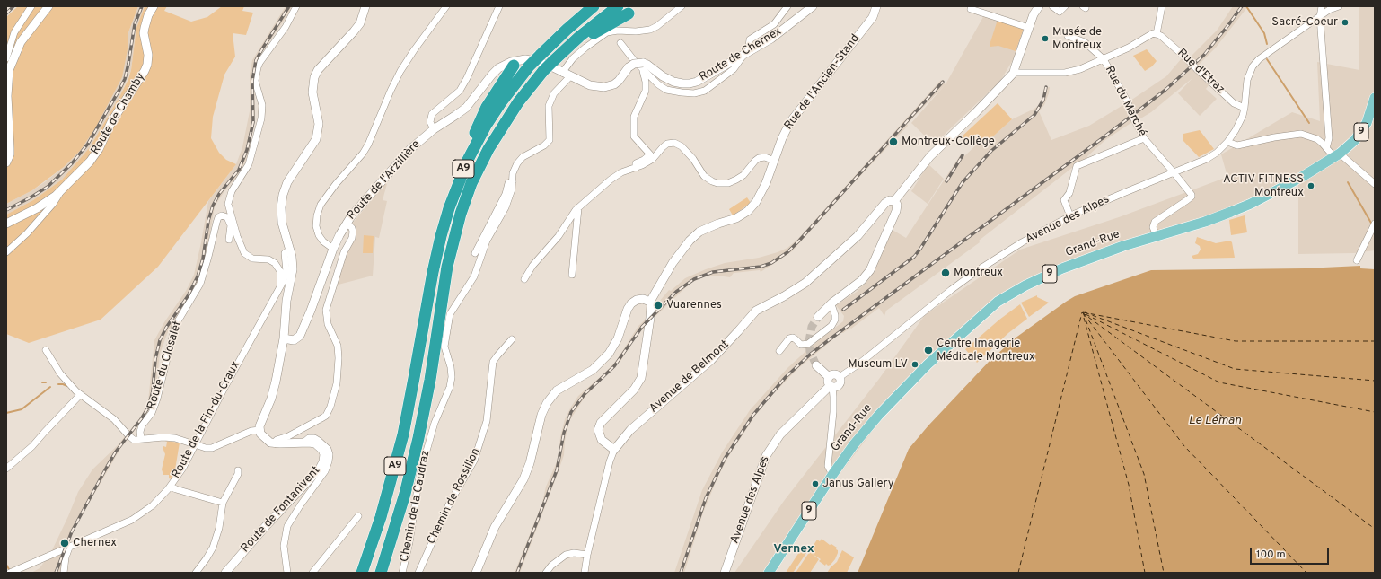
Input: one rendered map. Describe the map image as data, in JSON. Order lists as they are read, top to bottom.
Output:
{
  "streets": {
    "highway": ["A9"],
    "main road": ["9", "Grand-Rue"],
    "street": [
      "Route de Chernex",
      "Rue d'Etraz",
      "Rue de l'Ancien-Stand",
      "Rue du Marché",
      "Route de Chamby",
      "Route de l'Arzillière",
      "Avenue des Alpes",
      "Route du Closalet",
      "Avenue de Belmont",
      "Route de la Fin-du-Craux",
      "Chemin de Rossillon",
      "Chemin de la Caudraz",
      "Route de Fontanivent"
    ]
  },
  "crossings": [
    ["Rue d'Etraz", "Avenue des Alpes"],
    ["Rue de l'Ancien-Stand", "Avenue de Belmont"],
    ["Rue du Marché", "Avenue des Alpes"],
    ["Rue du Marché", "Grand-Rue"],
    ["9", "Grand-Rue"],
    ["A9", "Route de l'Arzillière"]
  ],
  "districts": ["Vernex"],
  "water": ["Le Léman"],
  "places": [
    "Sacré-Coeur",
    "Musée de Montreux",
    "Montreux-Collège",
    "ACTIV FITNESS Montreux",
    "Montreux",
    "Vuarennes",
    "Centre Imagerie Médicale Montreux",
    "Museum LV",
    "Janus Gallery",
    "Chernex"
  ],
  "scale_bar": "100 m"
}
